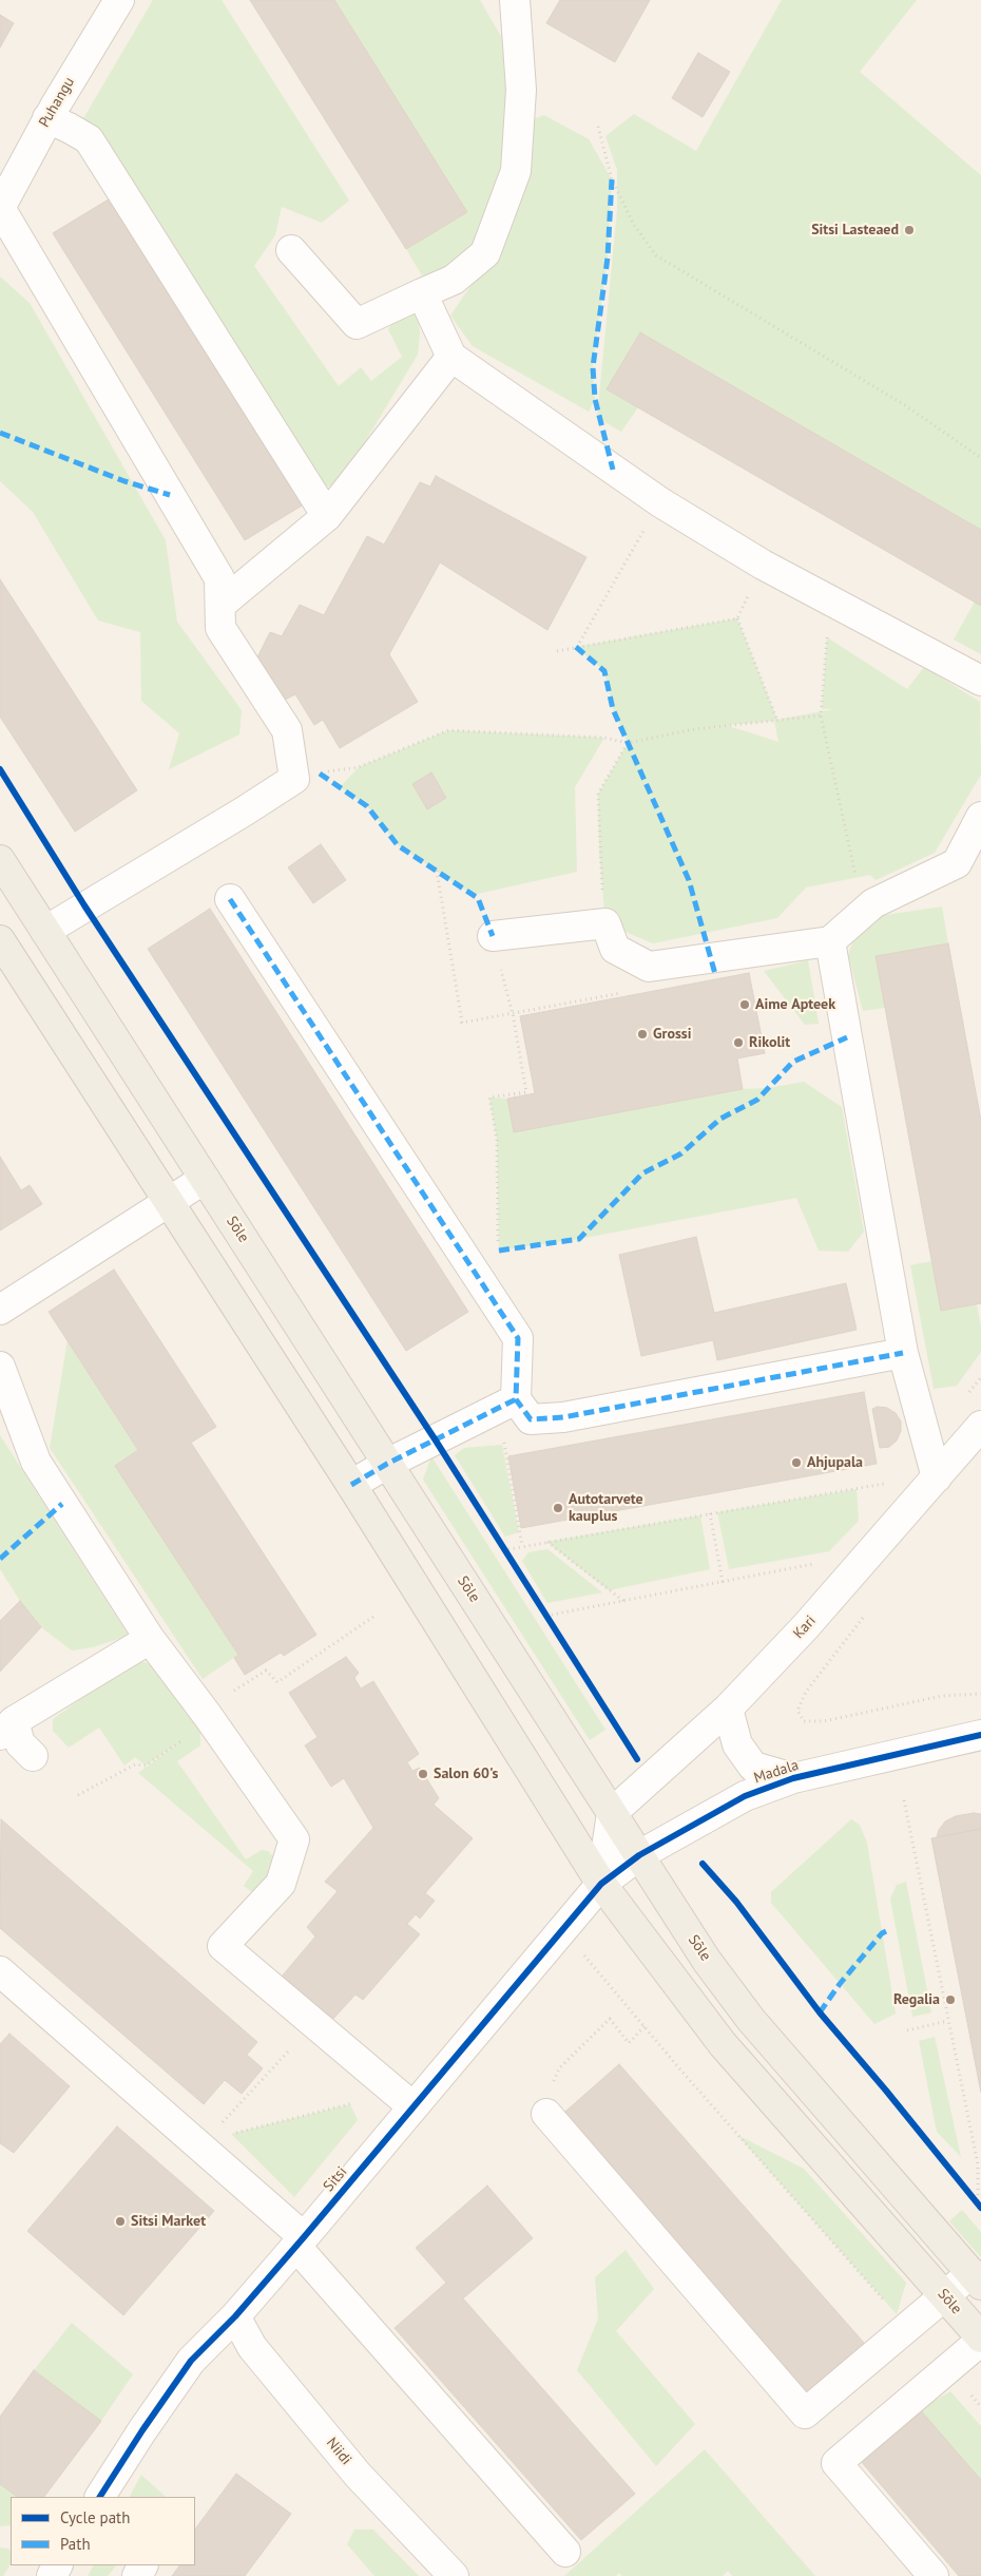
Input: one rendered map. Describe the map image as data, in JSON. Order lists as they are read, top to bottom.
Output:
{
  "streets": {
    "main road": ["Sõle"],
    "street": [
      "Puhangu",
      "Kari",
      "Madala",
      "Sitsi",
      "Niidi"
    ]
  },
  "crossings": [
    ["Sõle", "Kari"],
    ["Sõle", "Madala"],
    ["Sõle", "Sitsi"],
    ["Kari", "Madala"],
    ["Madala", "Sitsi"],
    ["Sitsi", "Niidi"]
  ],
  "places": [
    "Sitsi Lasteaed",
    "Aime Apteek",
    "Grossi",
    "Rikolit",
    "Ahjupala",
    "Autotarvete kauplus",
    "Salon 60's",
    "Regalia",
    "Sitsi Market"
  ],
  "legend": ["Cycle path", "Path"]
}
